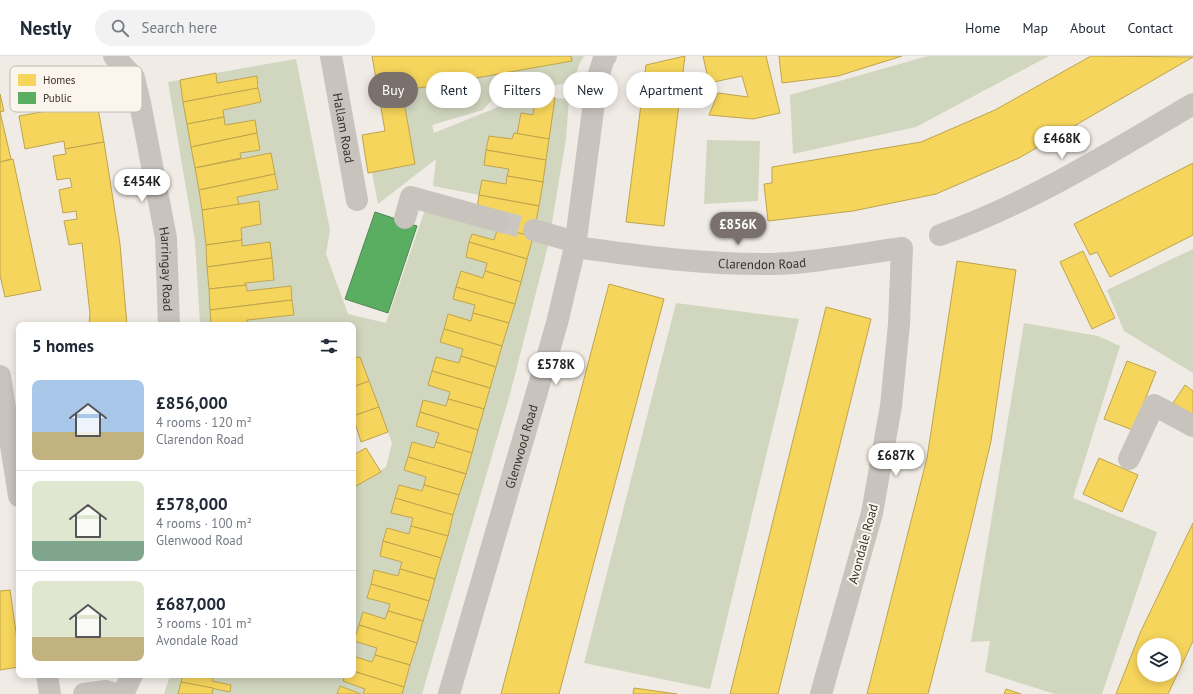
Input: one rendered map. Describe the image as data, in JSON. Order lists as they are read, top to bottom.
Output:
{
  "streets": {
    "street": [
      "Hallam Road",
      "Clarendon Road",
      "Harringay Road",
      "Glenwood Road",
      "Avondale Road"
    ]
  },
  "crossings": [
    ["Clarendon Road", "Glenwood Road"],
    ["Clarendon Road", "Avondale Road"]
  ],
  "legend": ["Homes", "Public"],
  "page": {
    "header": "Nestly",
    "search": "Search here",
    "nav": [
      "Home",
      "Map",
      "About",
      "Contact"
    ],
    "chip": [
      "Buy",
      "Rent",
      "Filters",
      "New",
      "Apartment"
    ],
    "price": [
      "£468K",
      "£454K",
      "£856K",
      "£578K",
      "£687K"
    ],
    "heading": "5 homes",
    "list": [
      {
        "name": "£856,000",
        "note": "4 rooms · 120 m² · Clarendon Road"
      },
      {
        "name": "£578,000",
        "note": "4 rooms · 100 m² · Glenwood Road"
      },
      {
        "name": "£687,000",
        "note": "3 rooms · 101 m² · Avondale Road"
      }
    ]
  }
}
